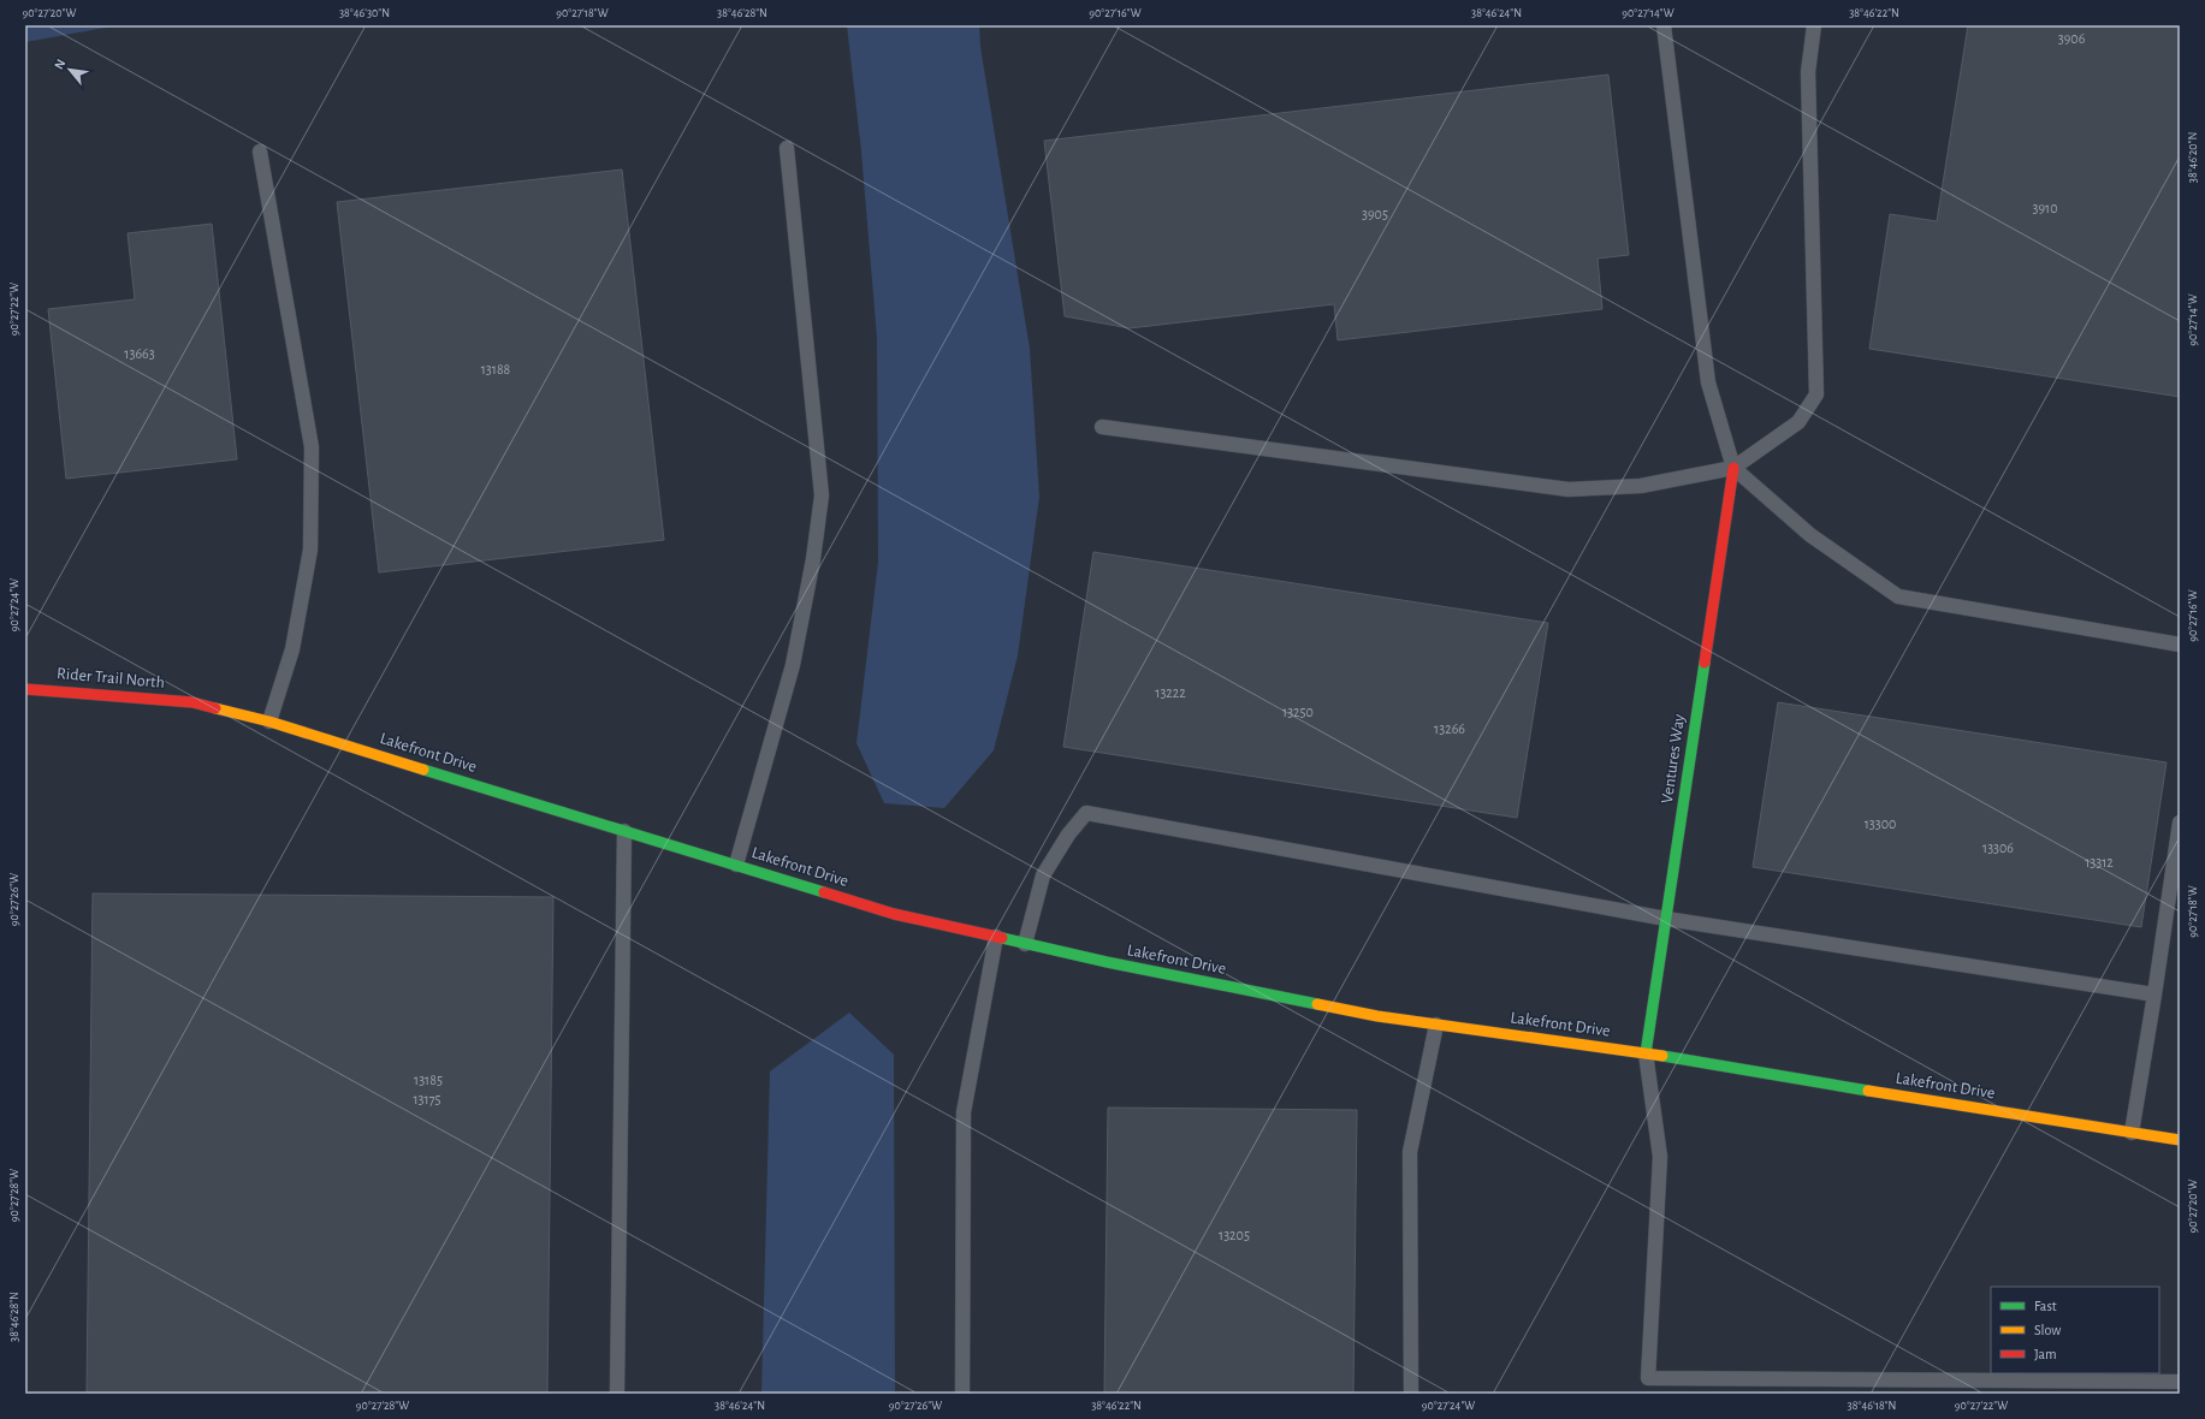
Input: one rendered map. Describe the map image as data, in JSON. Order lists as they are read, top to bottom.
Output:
{
  "streets": {
    "street": ["Rider Trail North", "Lakefront Drive", "Ventures Way"]
  },
  "crossings": [
    ["Rider Trail North", "Lakefront Drive"],
    ["Lakefront Drive", "Ventures Way"]
  ],
  "house_numbers": [
    "3906",
    "3910",
    "3905",
    "13663",
    "13188",
    "13222",
    "13250",
    "13266",
    "13300",
    "13306",
    "13312",
    "13185",
    "13175",
    "13205"
  ],
  "legend": ["Fast", "Slow", "Jam"],
  "north": "top left",
  "coordinates": [
    "90°27'20\"W",
    "38°46'30\"N",
    "90°27'18\"W",
    "38°46'28\"N",
    "90°27'16\"W",
    "38°46'24\"N",
    "90°27'14\"W",
    "38°46'22\"N",
    "38°46'20\"N",
    "90°27'22\"W",
    "90°27'24\"W",
    "90°27'26\"W",
    "90°27'28\"W",
    "38°46'18\"N"
  ]
}
